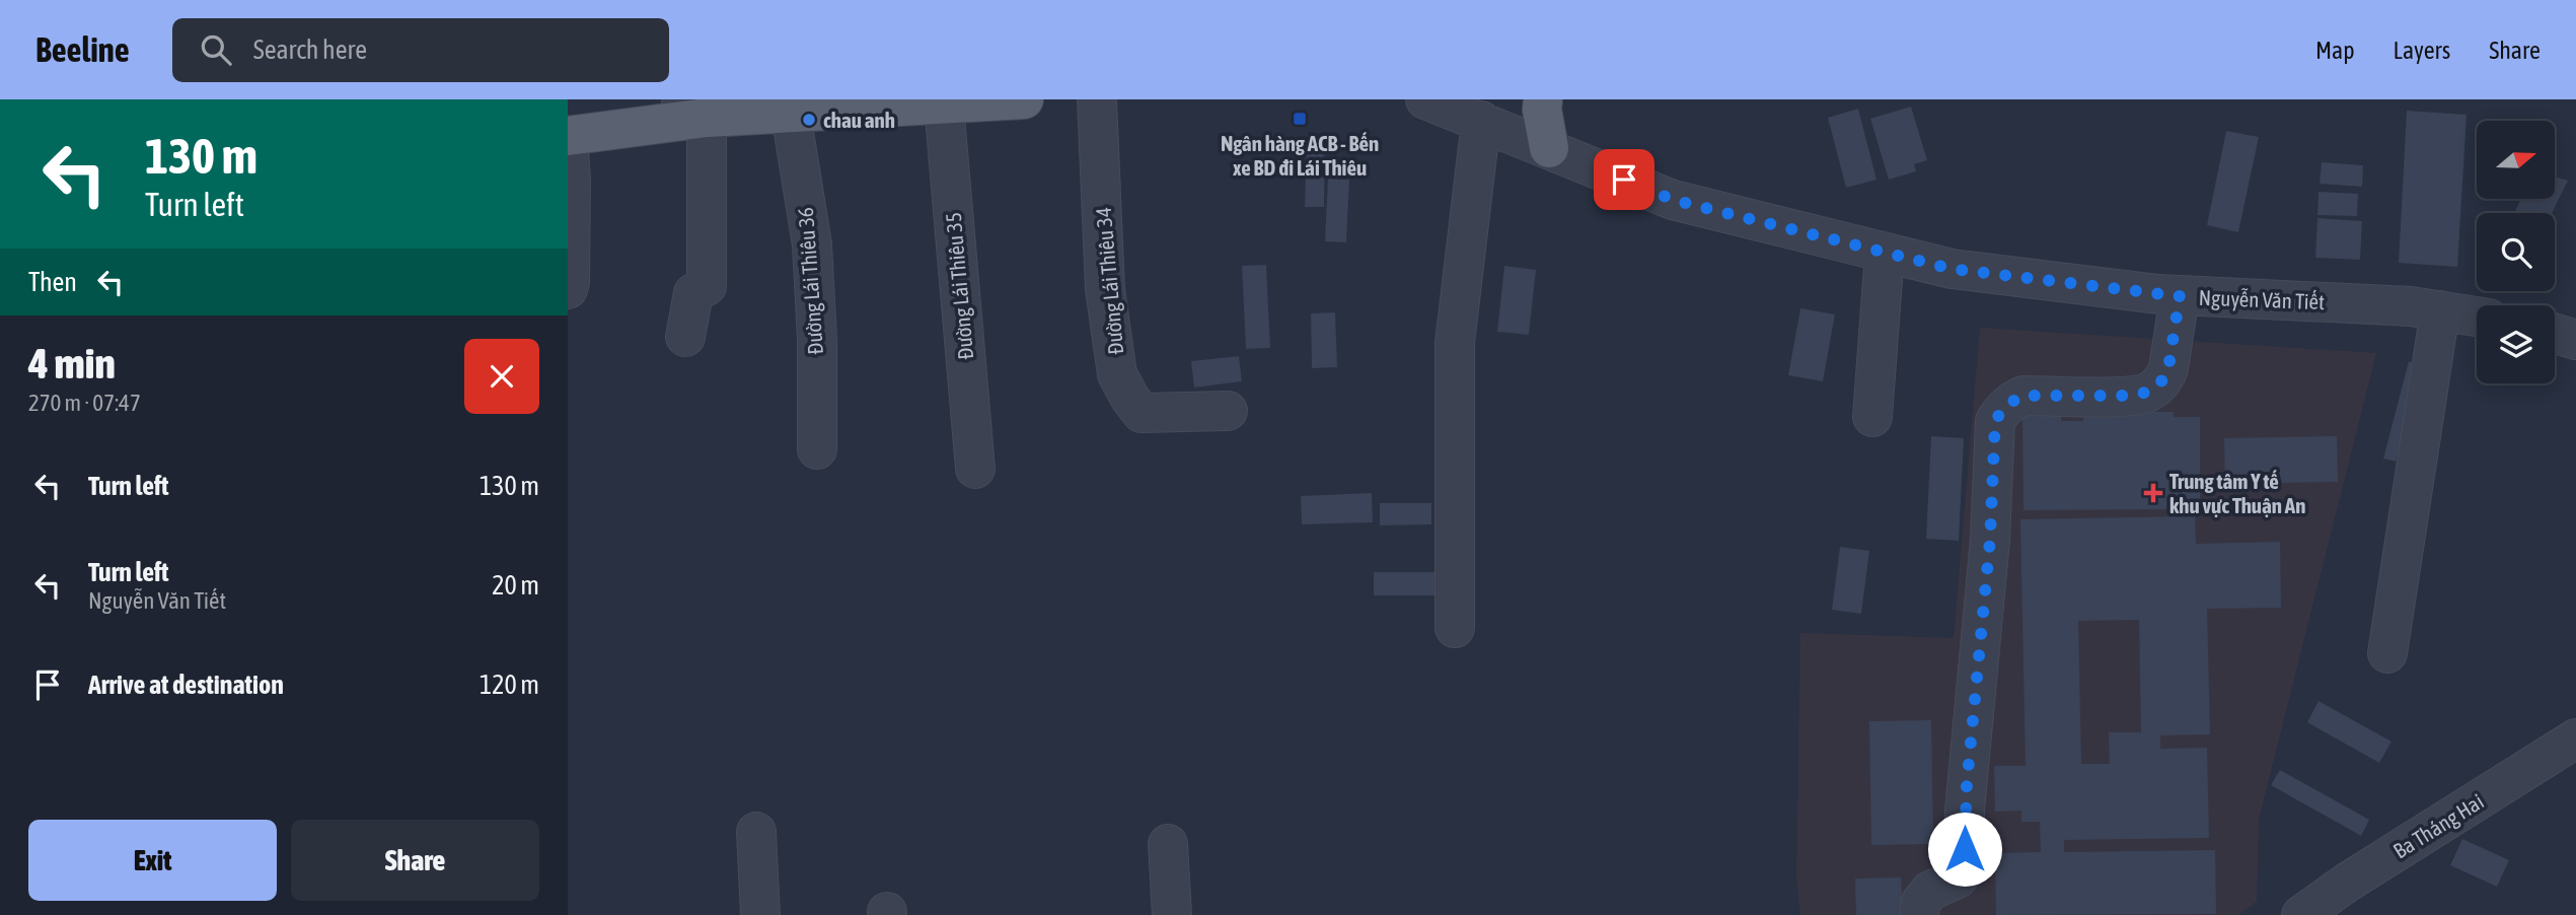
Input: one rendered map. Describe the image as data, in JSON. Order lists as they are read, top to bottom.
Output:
{
  "streets": {
    "street": [
      "Đường Lái Thiêu 36",
      "Đường Lái Thiêu 34",
      "Đường Lái Thiêu 35",
      "Nguyễn Văn Tiết",
      "Ba Tháng Hai"
    ]
  },
  "places": {
    "transit": ["Ngân hàng ACB - Bến xe BD đi Lái Thiêu"],
    "other": ["chau anh"],
    "health": ["Trung tâm Y tế khu vực Thuận An"]
  },
  "north": "right",
  "page": {
    "header": "Beeline",
    "search": "Search here",
    "nav": ["Map", "Layers", "Share"],
    "turn": ["130 m", "Turn left"],
    "then": "Then",
    "heading": ["4 min", "270 m · 07:47"],
    "list": [
      {
        "name": "Turn left",
        "value": "130 m"
      },
      {
        "name": "Turn left",
        "note": "Nguyễn Văn Tiết",
        "value": "20 m"
      },
      {
        "name": "Arrive at destination",
        "value": "120 m"
      }
    ],
    "buttons": ["Exit", "Share"]
  }
}
